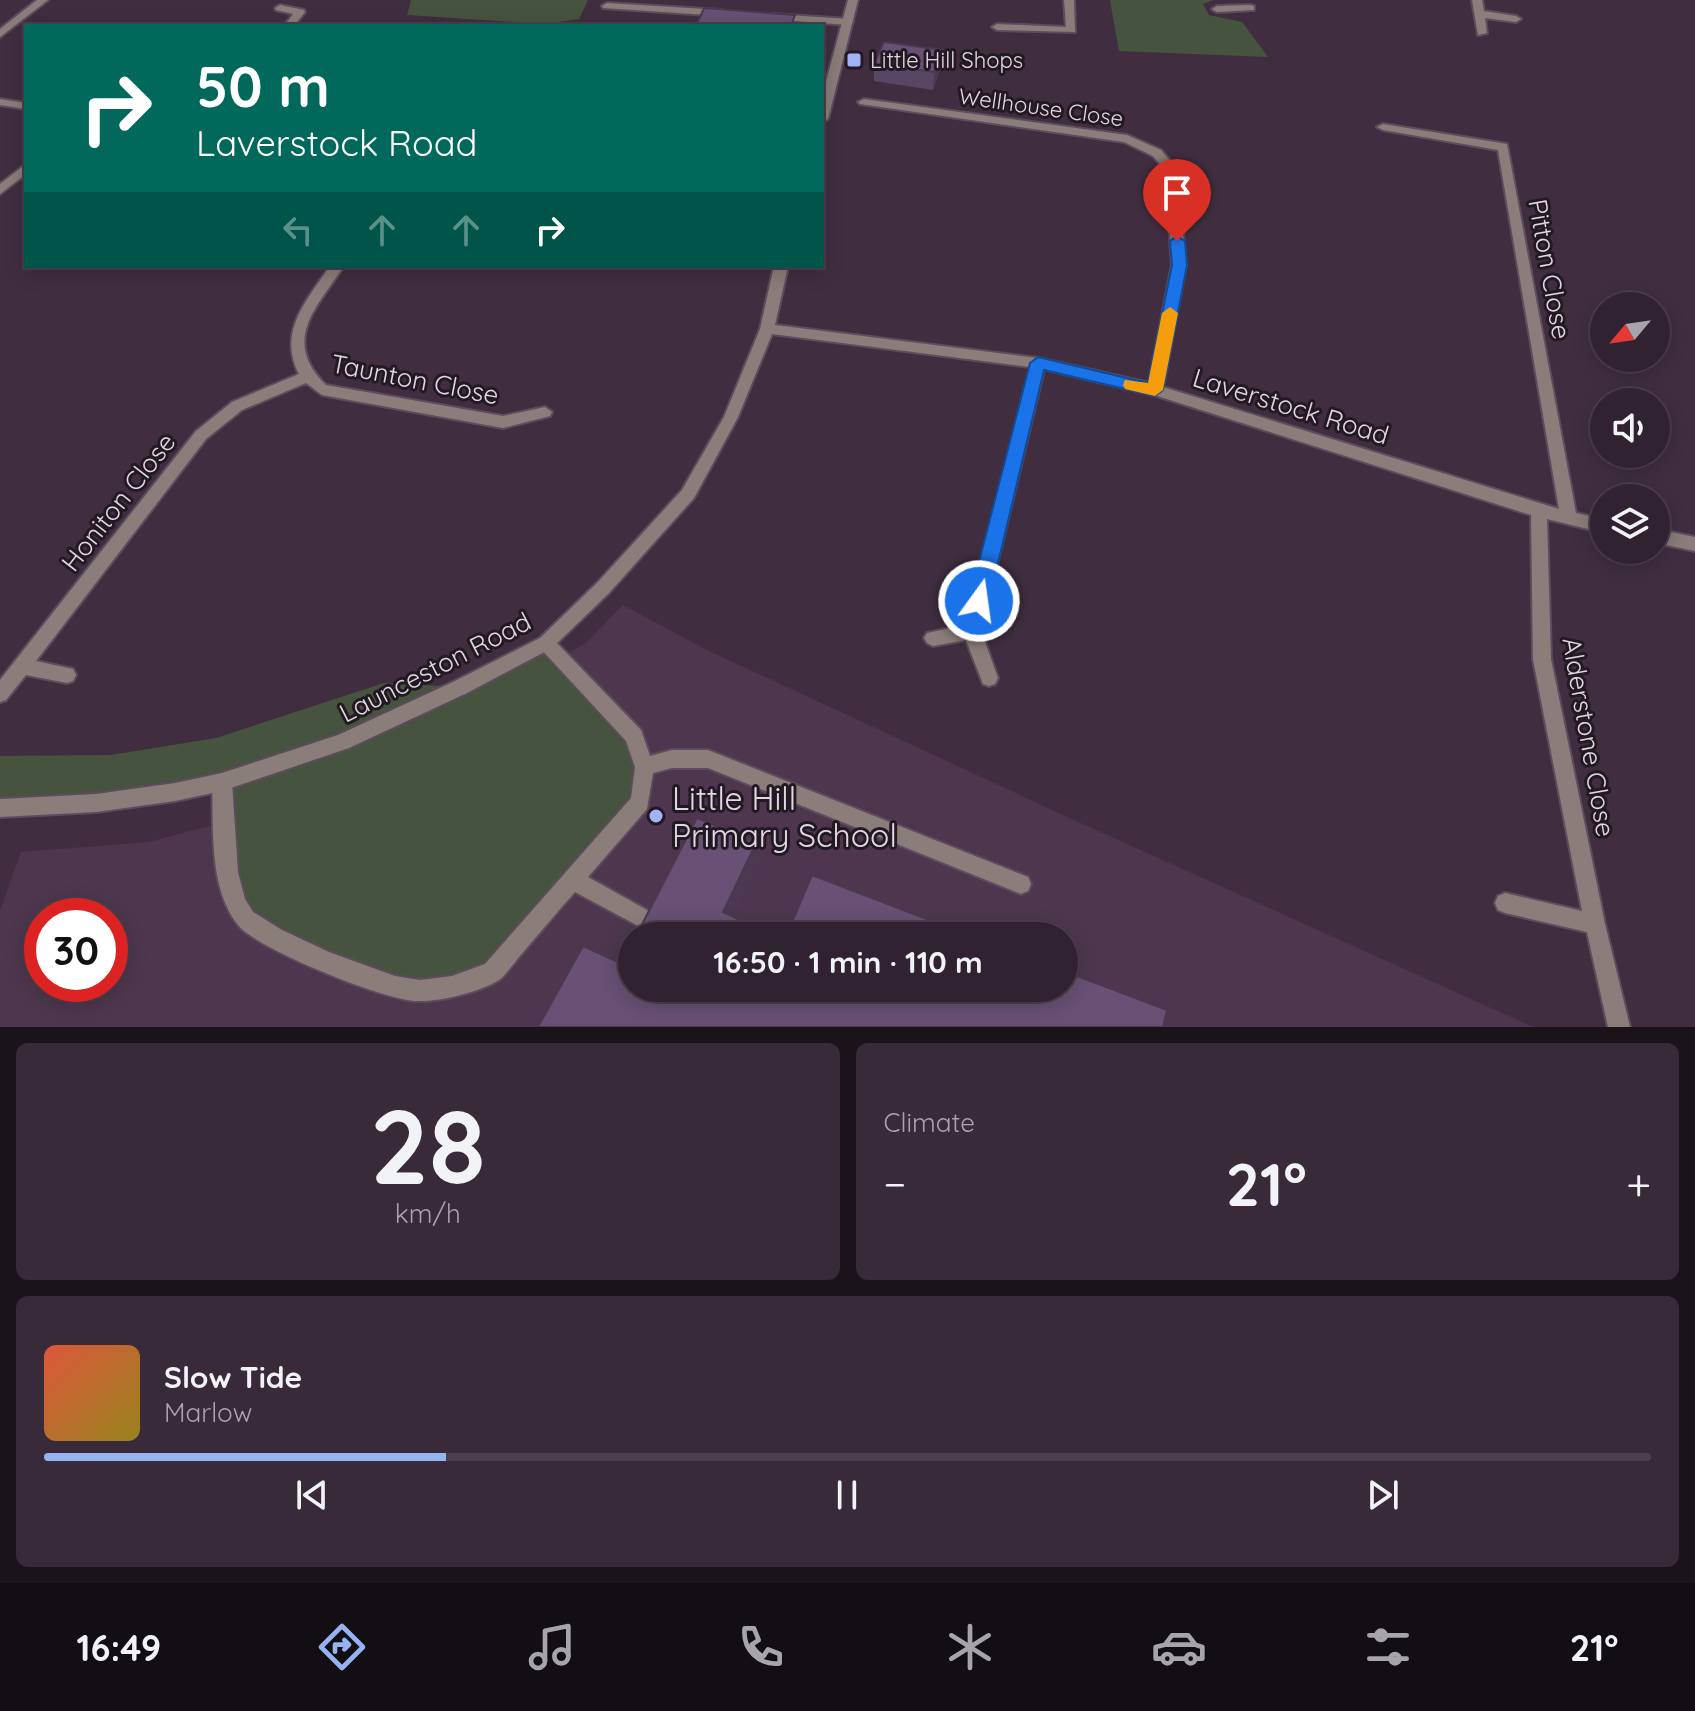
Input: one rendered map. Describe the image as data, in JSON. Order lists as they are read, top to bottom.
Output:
{
  "streets": {
    "street": [
      "Wellhouse Close",
      "Pitton Close",
      "Taunton Close",
      "Laverstock Road",
      "Honiton Close",
      "Launceston Road",
      "Alderstone Close"
    ]
  },
  "crossings": [
    ["Wellhouse Close", "Laverstock Road"],
    ["Pitton Close", "Laverstock Road"],
    ["Taunton Close", "Honiton Close"],
    ["Laverstock Road", "Launceston Road"],
    ["Laverstock Road", "Alderstone Close"]
  ],
  "places": {
    "transit": ["Little Hill Shops"],
    "other": ["Little Hill Primary School"]
  },
  "north": "bottom left",
  "page": {
    "turn": ["50 m", "Laverstock Road"],
    "limit": "30",
    "trip": "16:50 · 1 min · 110 m",
    "tile": [
      ["28", "km/h"],
      "Climate"
    ],
    "heat": ["−", "21°", "+"],
    "song": ["Slow Tide", "Marlow"],
    "tabs": ["16:49", "21°"]
  }
}
